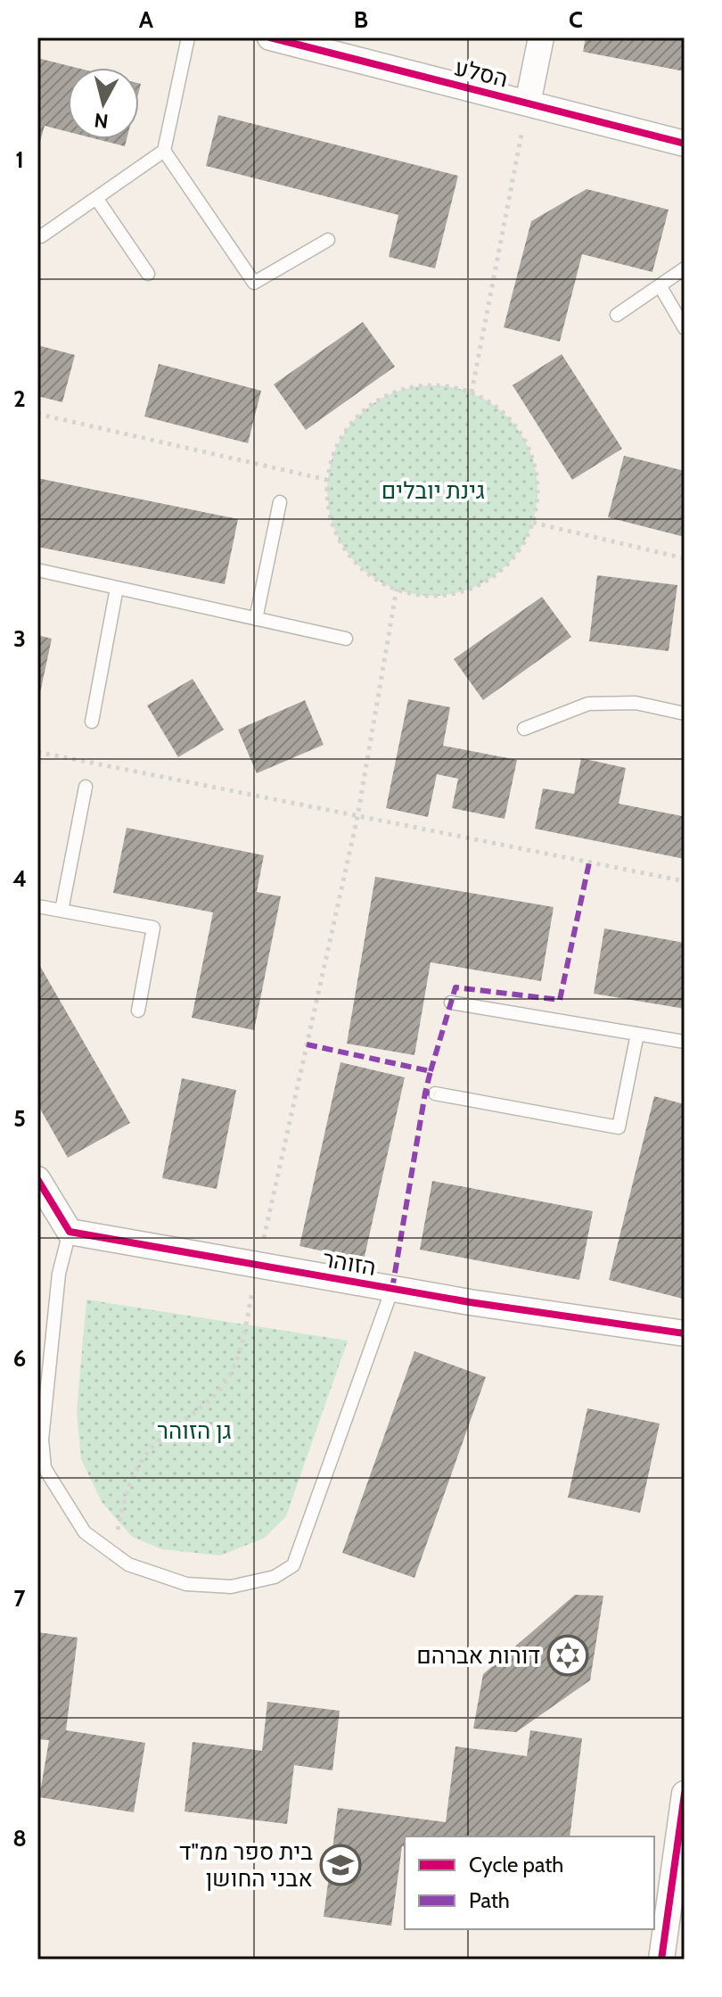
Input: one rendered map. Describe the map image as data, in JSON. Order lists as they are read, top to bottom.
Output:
{
  "streets": {
    "street": ["הסלע", "הזוהר"]
  },
  "parks": ["גינת יובלים", "גן הזוהר"],
  "places": {
    "synagogue": ["דורות אברהם"],
    "school or university": ["בית ספר ממ\"ד אבני החושן"]
  },
  "legend": ["Cycle path", "Path"],
  "north": "bottom",
  "grid": {
    "columns": ["A", "B", "C"],
    "rows": [
      "1",
      "2",
      "3",
      "4",
      "5",
      "6",
      "7",
      "8"
    ]
  }
}
